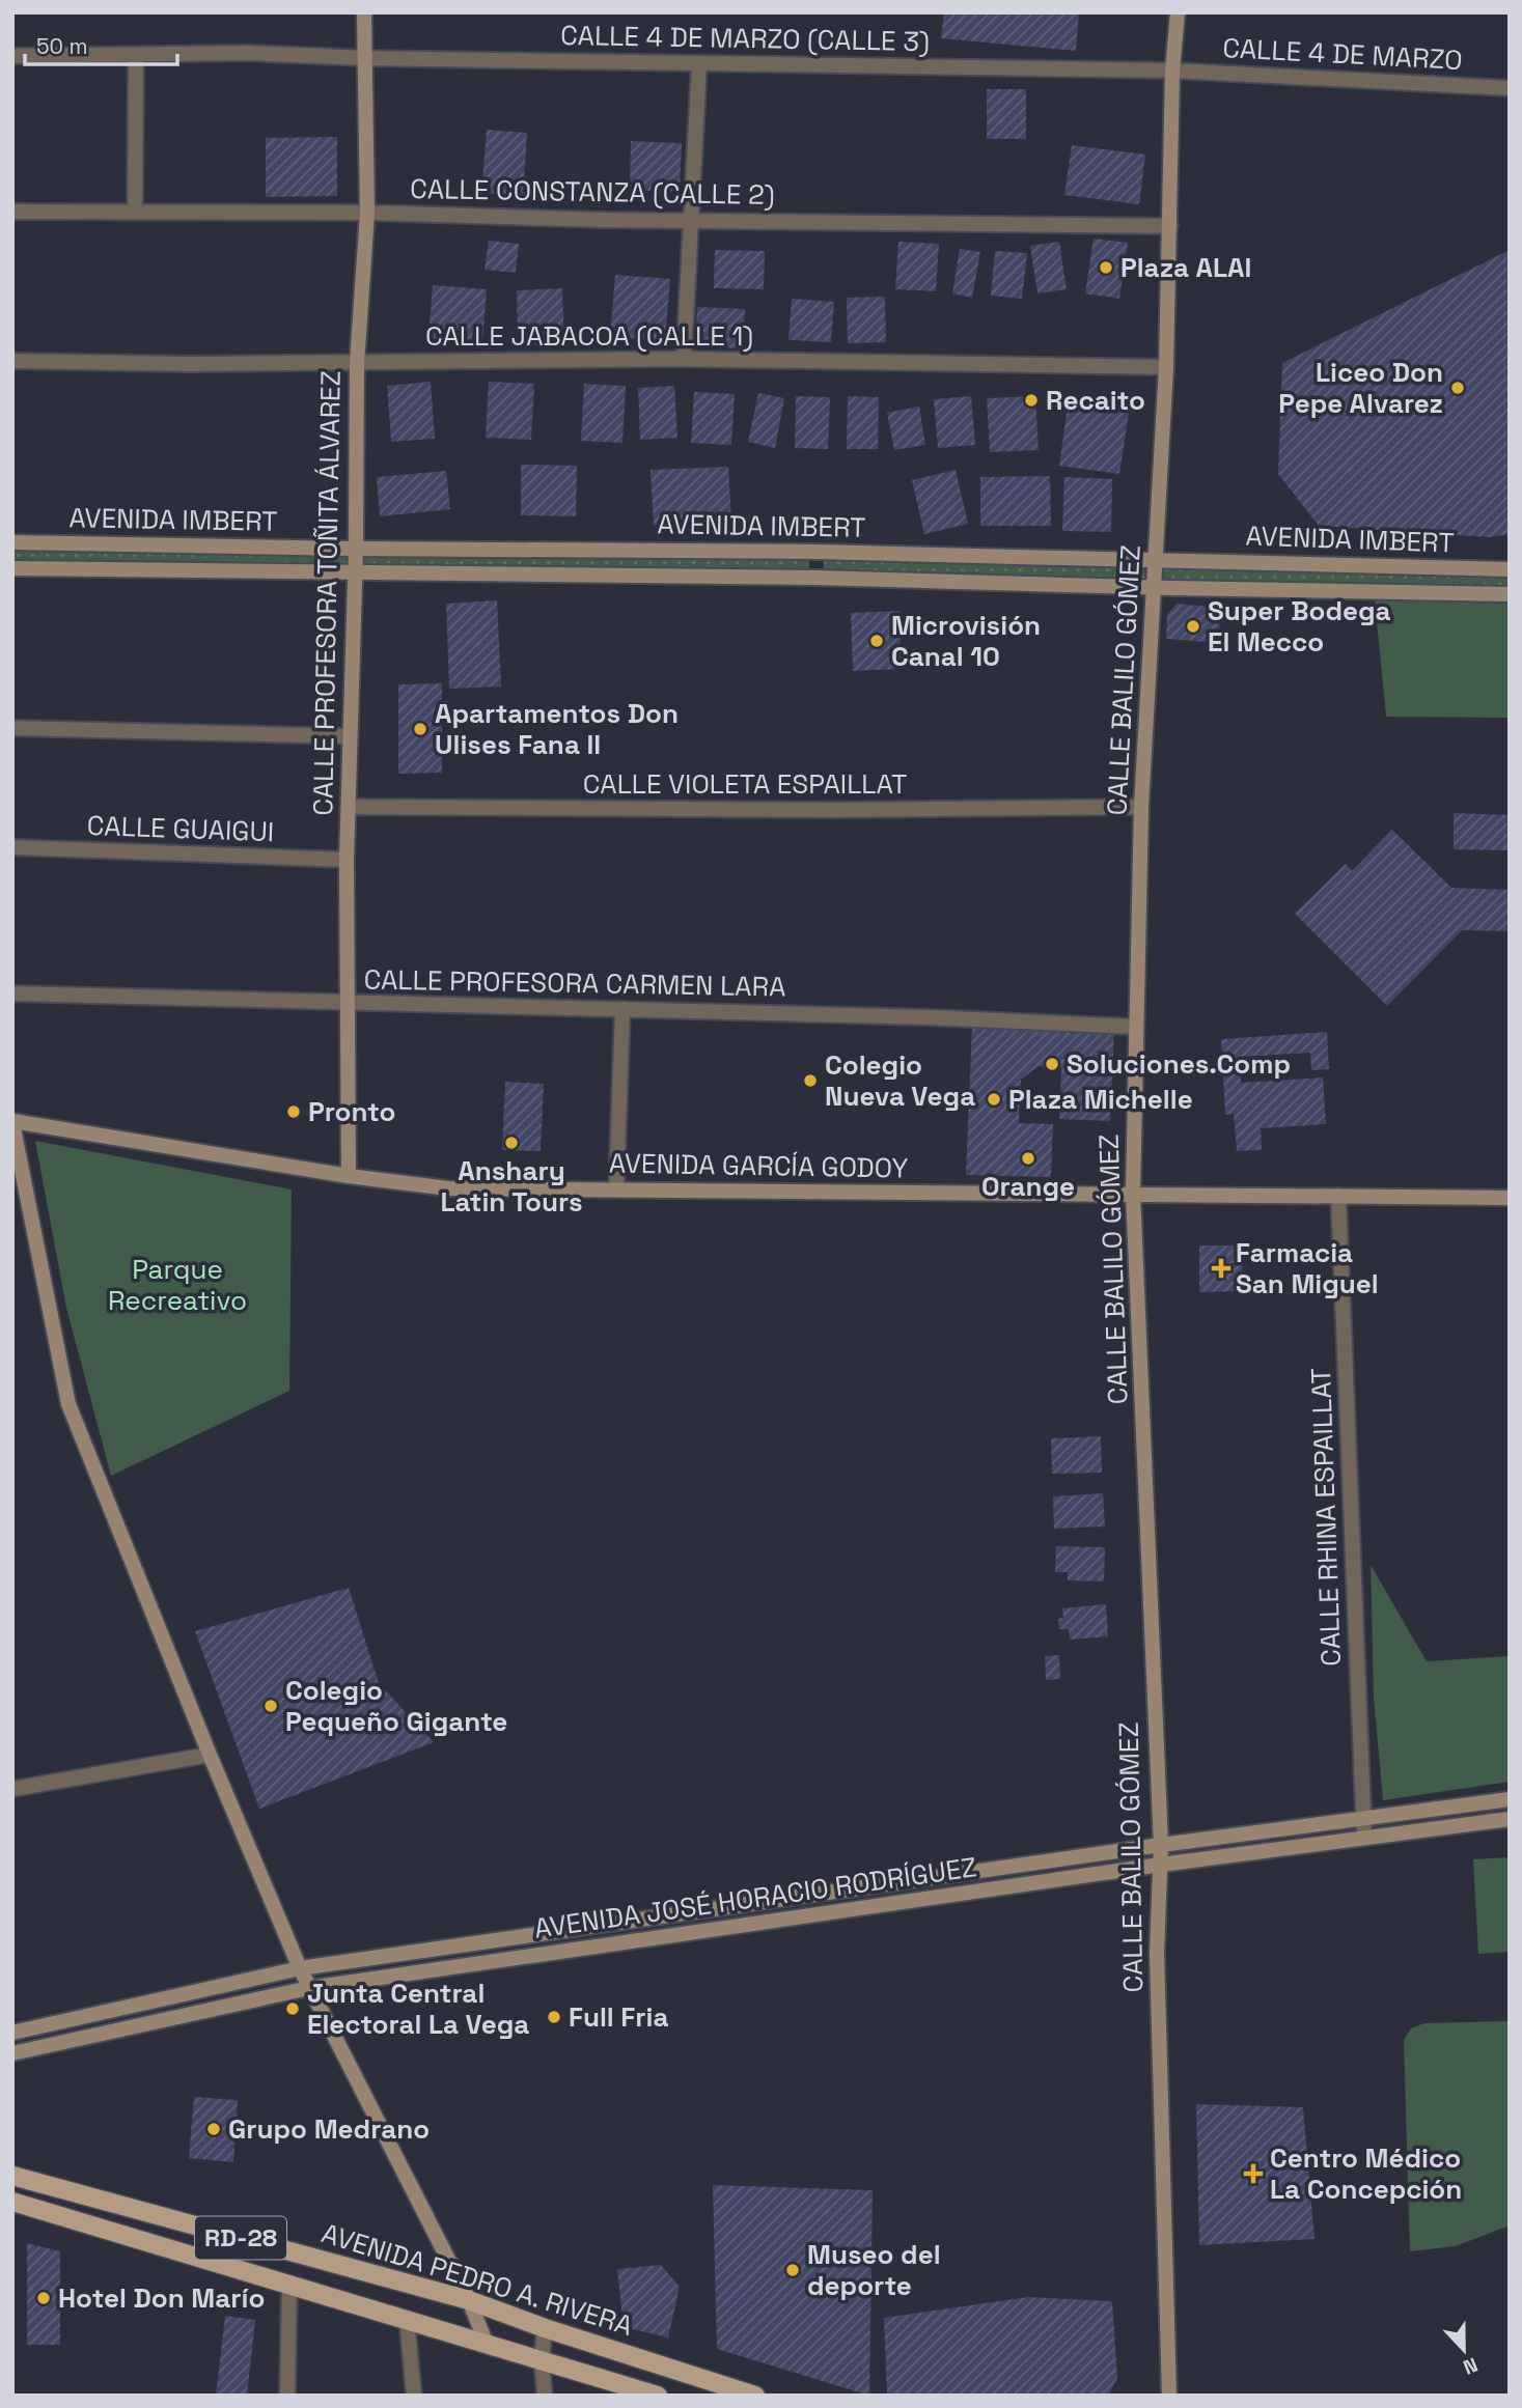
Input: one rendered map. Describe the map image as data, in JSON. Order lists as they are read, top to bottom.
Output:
{
  "streets": {
    "main road": ["RD-28", "AVENIDA PEDRO A. RIVERA"],
    "street": [
      "CALLE 4 DE MARZO (CALLE 3)",
      "CALLE 4 DE MARZO",
      "CALLE CONSTANZA (CALLE 2)",
      "CALLE JABACOA (CALLE 1)",
      "AVENIDA IMBERT",
      "CALLE PROFESORA TOÑITA ÁLVAREZ",
      "CALLE BALILO GÓMEZ",
      "CALLE VIOLETA ESPAILLAT",
      "CALLE GUAIGUI",
      "CALLE PROFESORA CARMEN LARA",
      "AVENIDA GARCÍA GODOY",
      "CALLE RHINA ESPAILLAT",
      "AVENIDA JOSÉ HORACIO RODRÍGUEZ"
    ]
  },
  "crossings": [
    ["CALLE 4 DE MARZO (CALLE 3)", "CALLE 4 DE MARZO"],
    ["CALLE 4 DE MARZO (CALLE 3)", "CALLE PROFESORA TOÑITA ÁLVAREZ"],
    ["CALLE 4 DE MARZO (CALLE 3)", "CALLE BALILO GÓMEZ"],
    ["CALLE 4 DE MARZO", "CALLE BALILO GÓMEZ"],
    ["CALLE CONSTANZA (CALLE 2)", "CALLE PROFESORA TOÑITA ÁLVAREZ"],
    ["CALLE CONSTANZA (CALLE 2)", "CALLE BALILO GÓMEZ"],
    ["CALLE JABACOA (CALLE 1)", "CALLE PROFESORA TOÑITA ÁLVAREZ"],
    ["CALLE JABACOA (CALLE 1)", "CALLE BALILO GÓMEZ"],
    ["AVENIDA IMBERT", "CALLE PROFESORA TOÑITA ÁLVAREZ"],
    ["AVENIDA IMBERT", "CALLE BALILO GÓMEZ"],
    ["CALLE PROFESORA TOÑITA ÁLVAREZ", "CALLE VIOLETA ESPAILLAT"],
    ["CALLE PROFESORA TOÑITA ÁLVAREZ", "CALLE GUAIGUI"],
    ["CALLE PROFESORA TOÑITA ÁLVAREZ", "CALLE PROFESORA CARMEN LARA"],
    ["CALLE PROFESORA TOÑITA ÁLVAREZ", "AVENIDA GARCÍA GODOY"],
    ["CALLE BALILO GÓMEZ", "CALLE VIOLETA ESPAILLAT"],
    ["CALLE BALILO GÓMEZ", "CALLE PROFESORA CARMEN LARA"],
    ["CALLE BALILO GÓMEZ", "AVENIDA GARCÍA GODOY"],
    ["CALLE BALILO GÓMEZ", "AVENIDA JOSÉ HORACIO RODRÍGUEZ"],
    ["AVENIDA GARCÍA GODOY", "CALLE RHINA ESPAILLAT"],
    ["CALLE RHINA ESPAILLAT", "AVENIDA JOSÉ HORACIO RODRÍGUEZ"]
  ],
  "parks": ["Parque Recreativo"],
  "places": {
    "other": [
      "Plaza ALAI",
      "Liceo Don Pepe Alvarez",
      "Recaito",
      "Super Bodega El Mecco",
      "Microvisión Canal 10",
      "Apartamentos Don Ulises Fana II",
      "Soluciones.Comp",
      "Colegio Nueva Vega",
      "Plaza Michelle",
      "Pronto",
      "Anshary Latin Tours",
      "Orange",
      "Colegio Pequeño Gigante",
      "Junta Central Electoral La Vega",
      "Full Fria",
      "Grupo Medrano",
      "Museo del deporte",
      "Hotel Don Marío"
    ],
    "health": ["Farmacia San Miguel", "Centro Médico La Concepción"]
  },
  "scale_bar": "50 m",
  "north": "bottom"
}
